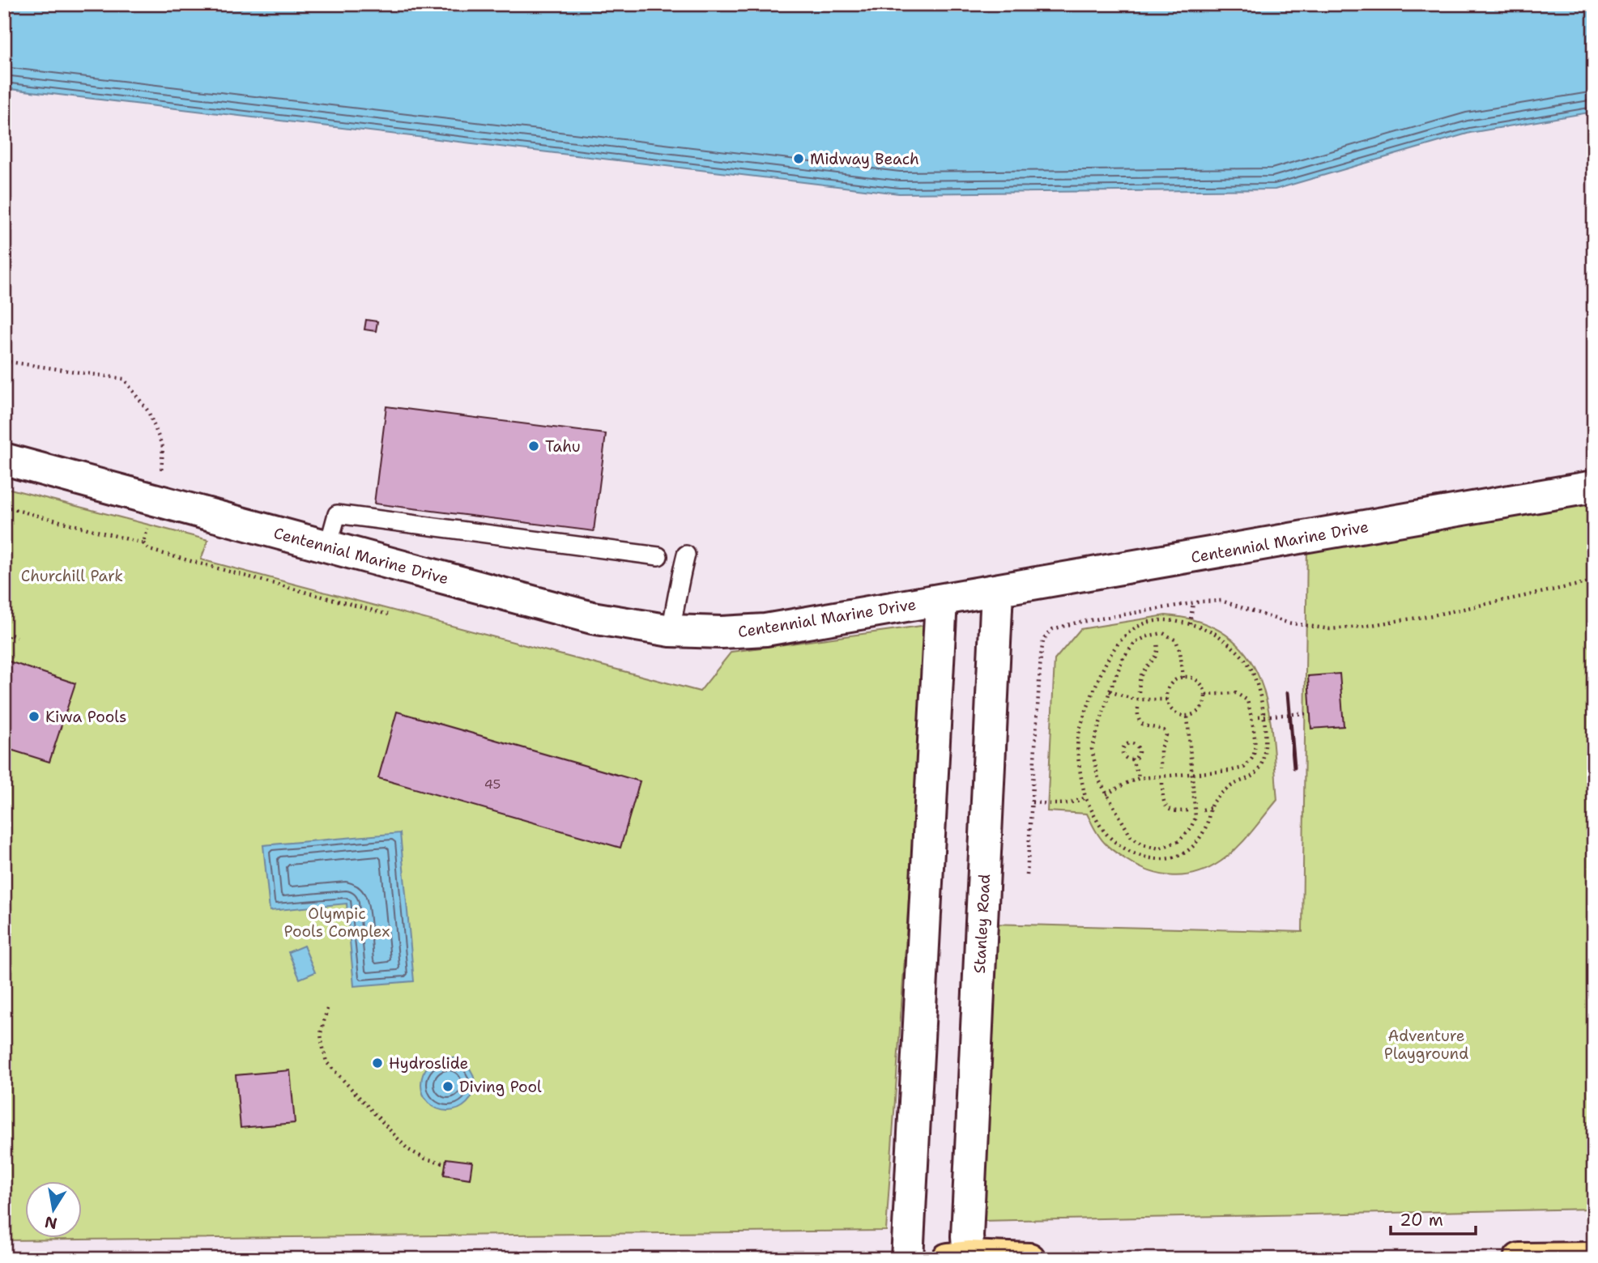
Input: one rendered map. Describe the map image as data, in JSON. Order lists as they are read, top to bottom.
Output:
{
  "streets": {
    "street": ["Centennial Marine Drive", "Stanley Road"]
  },
  "crossings": [
    ["Centennial Marine Drive", "Stanley Road"]
  ],
  "parks": ["Churchill Park", "Olympic Pools Complex", "Adventure Playground"],
  "places": [
    "Midway Beach",
    "Tahu",
    "Kiwa Pools",
    "Hydroslide",
    "Diving Pool"
  ],
  "house_numbers": ["45"],
  "scale_bar": "20 m",
  "north": "bottom"
}
